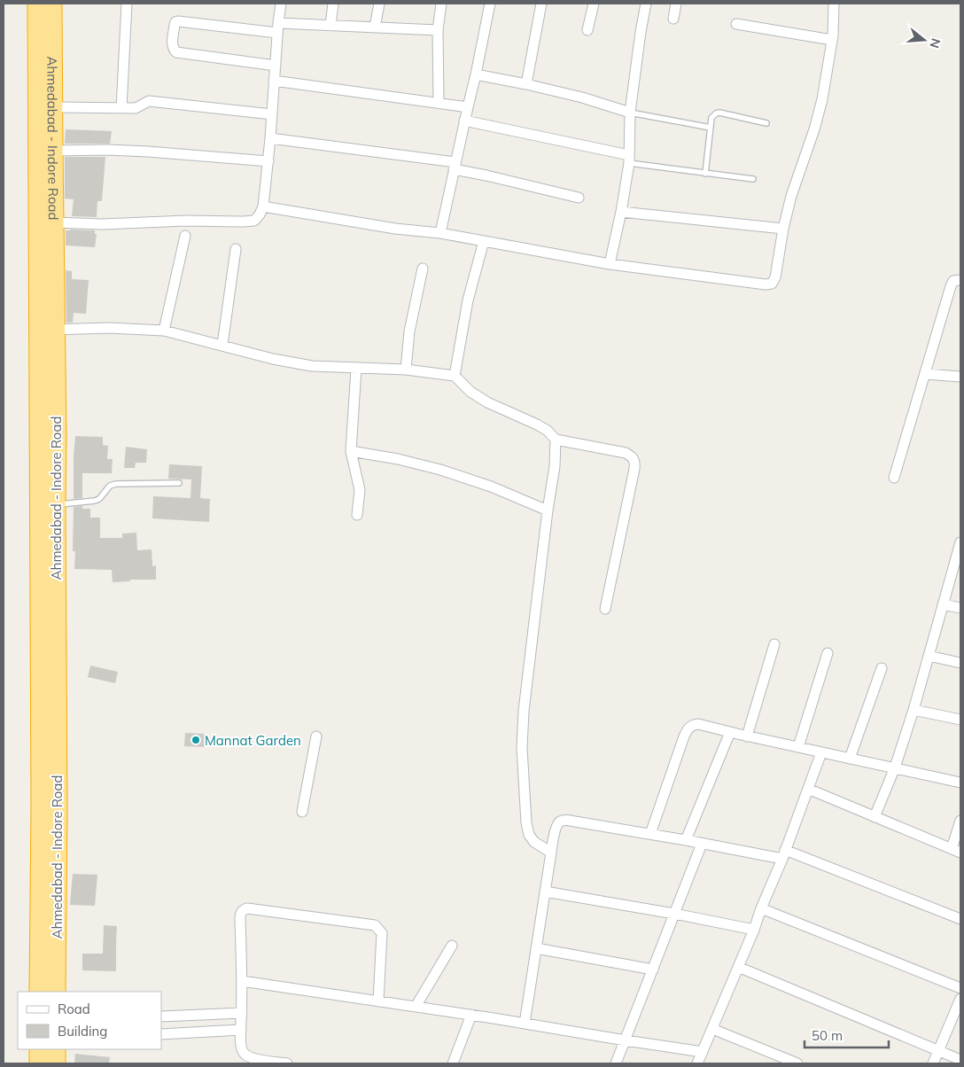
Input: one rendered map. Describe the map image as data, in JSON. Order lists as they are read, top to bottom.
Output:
{
  "streets": {
    "highway": ["Ahmedabad - Indore Road"]
  },
  "places": ["Mannat Garden"],
  "legend": ["Road", "Building"],
  "scale_bar": "50 m",
  "north": "right"
}
